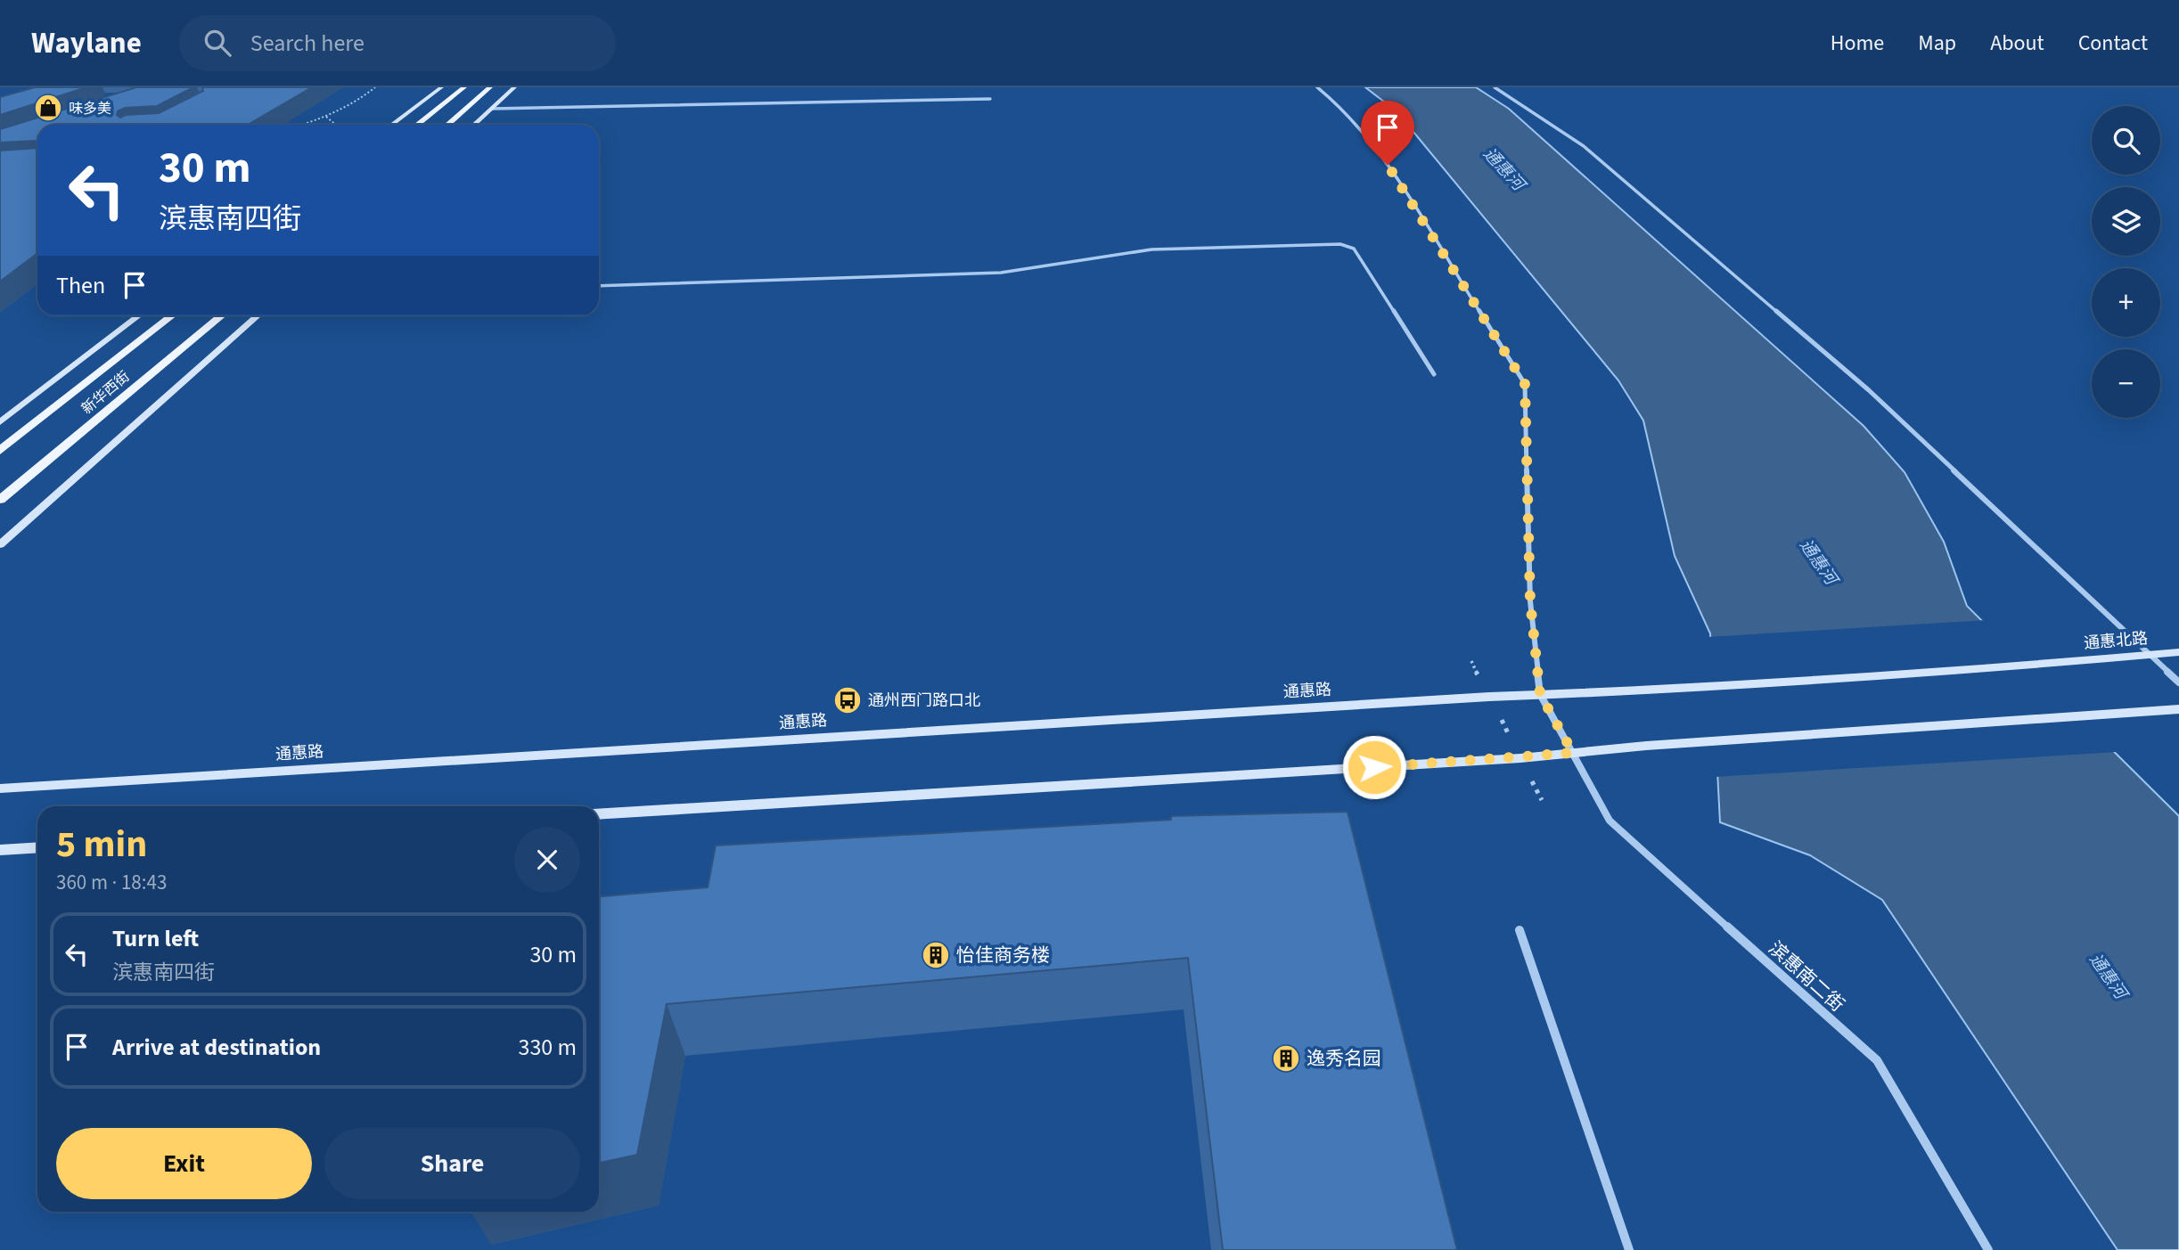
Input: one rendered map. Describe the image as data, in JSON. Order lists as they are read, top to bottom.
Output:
{
  "streets": {
    "main road": ["新华西街", "通惠北路", "通惠路"],
    "street": ["滨惠南二街"]
  },
  "crossings": [
    ["通惠北路", "通惠路"],
    ["通惠路", "滨惠南二街"]
  ],
  "water": ["通惠河"],
  "places": {
    "shop": ["味多美"],
    "bus stop": ["通州西门路口北"],
    "building": ["怡佳商务楼", "逸秀名园"]
  },
  "page": {
    "header": "Waylane",
    "search": "Search here",
    "nav": [
      "Home",
      "Map",
      "About",
      "Contact"
    ],
    "map_buttons": ["+", "−"],
    "turn": ["30 m", "滨惠南四街"],
    "then": "Then",
    "heading": ["5 min", "360 m · 18:43"],
    "list": [
      {
        "name": "Turn left",
        "note": "滨惠南四街",
        "value": "30 m"
      },
      {
        "name": "Arrive at destination",
        "value": "330 m"
      }
    ],
    "buttons": ["Exit", "Share"]
  }
}
